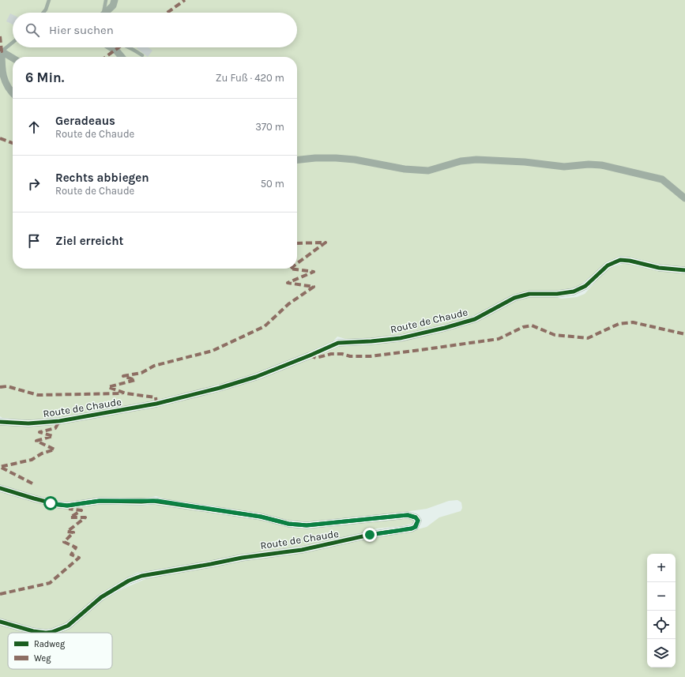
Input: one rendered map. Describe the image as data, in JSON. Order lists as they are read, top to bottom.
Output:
{
  "streets": {
    "street": ["Route de Chaude"]
  },
  "legend": ["Radweg", "Weg"],
  "page": {
    "search": "Hier suchen",
    "heading": ["6 Min.", "Zu Fuß · 420 m"],
    "list": [
      ["Geradeaus", "Route de Chaude", "370 m"],
      ["Rechts abbiegen", "Route de Chaude", "50 m"],
      "Ziel erreicht"
    ],
    "map_buttons": ["+", "−"]
  }
}
